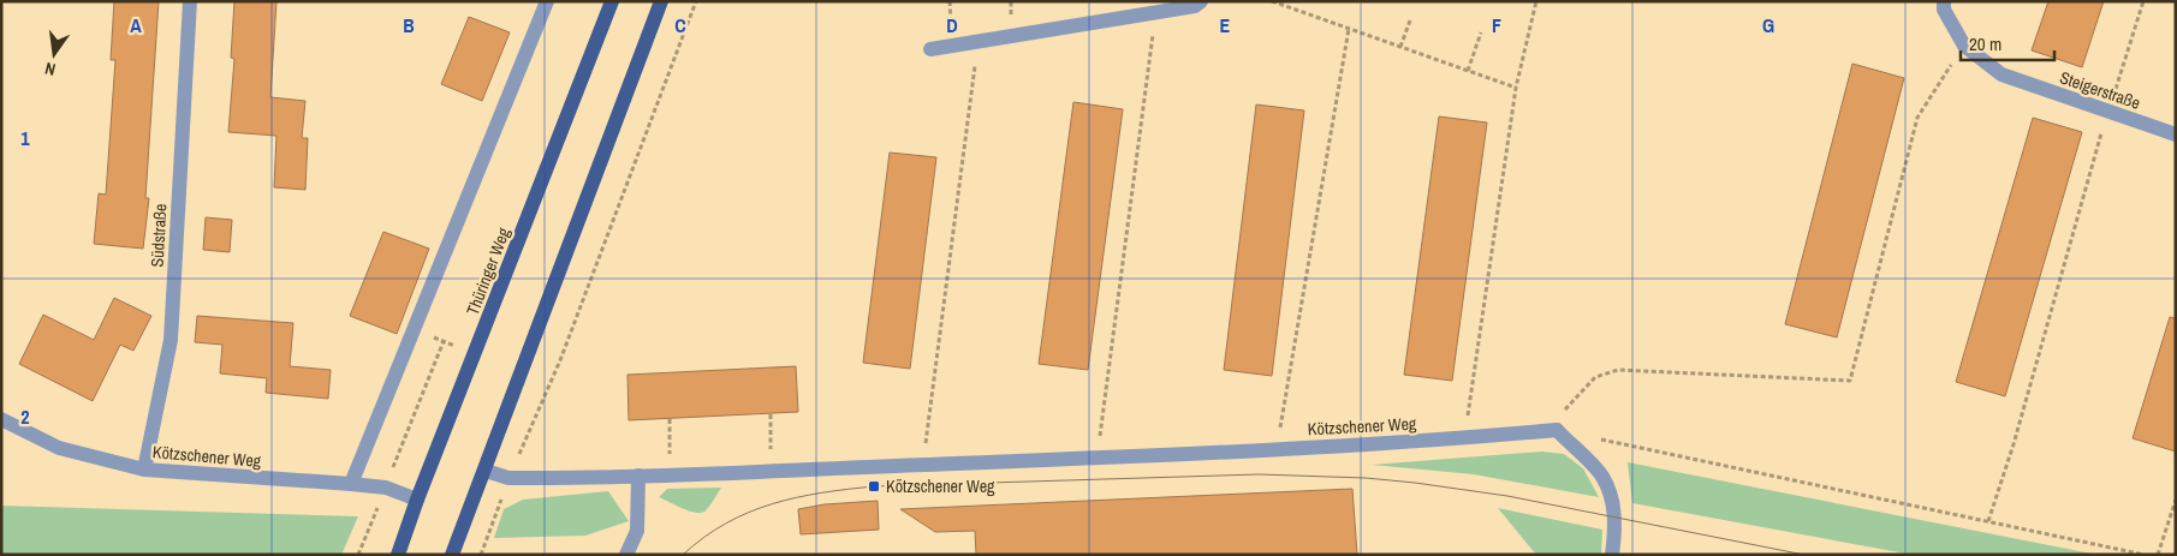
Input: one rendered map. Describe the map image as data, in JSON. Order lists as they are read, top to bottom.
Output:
{
  "streets": {
    "main road": ["Thüringer Weg"],
    "street": ["Steigerstraße", "Südstraße", "Kötzschener Weg"]
  },
  "crossings": [
    ["Südstraße", "Kötzschener Weg"],
    ["Thüringer Weg", "Kötzschener Weg"]
  ],
  "places": {
    "transit": ["Kötzschener Weg"]
  },
  "scale_bar": "20 m",
  "north": "bottom",
  "grid": {
    "columns": [
      "A",
      "B",
      "C",
      "D",
      "E",
      "F",
      "G"
    ],
    "rows": ["1", "2"]
  }
}
